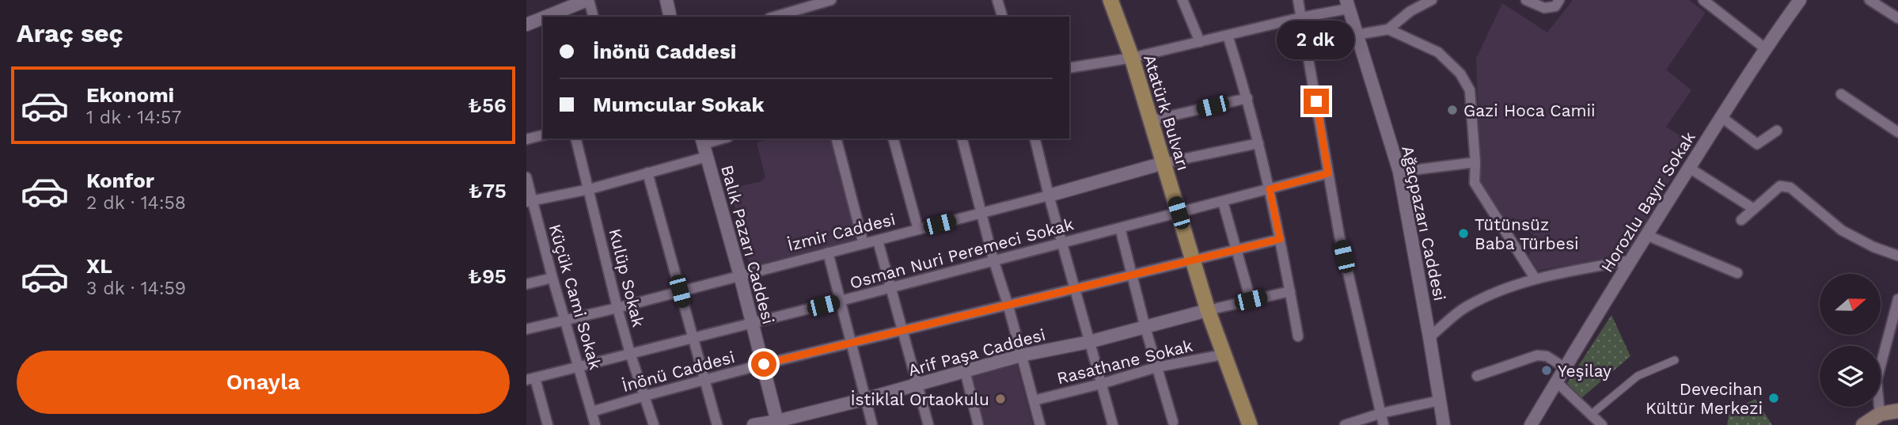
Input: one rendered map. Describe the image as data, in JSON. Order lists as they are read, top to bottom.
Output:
{
  "streets": {
    "main road": ["Atatürk Bulvarı"],
    "street": [
      "Horozlu Bayır Sokak",
      "Ağaçpazarı Caddesi",
      "İzmir Caddesi",
      "Balık Pazarı Caddesi",
      "Osman Nuri Peremeci Sokak",
      "Kulüp Sokak",
      "Küçük Cami Sokak",
      "Arif Paşa Caddesi",
      "Rasathane Sokak",
      "İnönü Caddesi"
    ]
  },
  "crossings": [
    ["Atatürk Bulvarı", "İzmir Caddesi"],
    ["Atatürk Bulvarı", "Osman Nuri Peremeci Sokak"],
    ["Atatürk Bulvarı", "Arif Paşa Caddesi"],
    ["Atatürk Bulvarı", "Rasathane Sokak"],
    ["Atatürk Bulvarı", "İnönü Caddesi"],
    ["İzmir Caddesi", "Balık Pazarı Caddesi"],
    ["İzmir Caddesi", "Kulüp Sokak"],
    ["İzmir Caddesi", "Küçük Cami Sokak"],
    ["Balık Pazarı Caddesi", "Osman Nuri Peremeci Sokak"],
    ["Balık Pazarı Caddesi", "Arif Paşa Caddesi"],
    ["Balık Pazarı Caddesi", "İnönü Caddesi"],
    ["Osman Nuri Peremeci Sokak", "Kulüp Sokak"],
    ["Osman Nuri Peremeci Sokak", "Küçük Cami Sokak"],
    ["Kulüp Sokak", "İnönü Caddesi"],
    ["Küçük Cami Sokak", "İnönü Caddesi"]
  ],
  "places": [
    "Gazi Hoca Camii",
    "Tütünsüz Baba Türbesi",
    "Yeşilay",
    "Devecihan Kültür Merkezi",
    "İstiklal Ortaokulu"
  ],
  "north": "right",
  "page": {
    "heading": "Araç seç",
    "banner": ["İnönü Caddesi", "Mumcular Sokak"],
    "bubble": "2 dk",
    "list": [
      {
        "name": "Ekonomi",
        "note": "1 dk · 14:57",
        "value": "₺56"
      },
      {
        "name": "Konfor",
        "note": "2 dk · 14:58",
        "value": "₺75"
      },
      {
        "name": "XL",
        "note": "3 dk · 14:59",
        "value": "₺95"
      }
    ],
    "buttons": "Onayla"
  }
}
